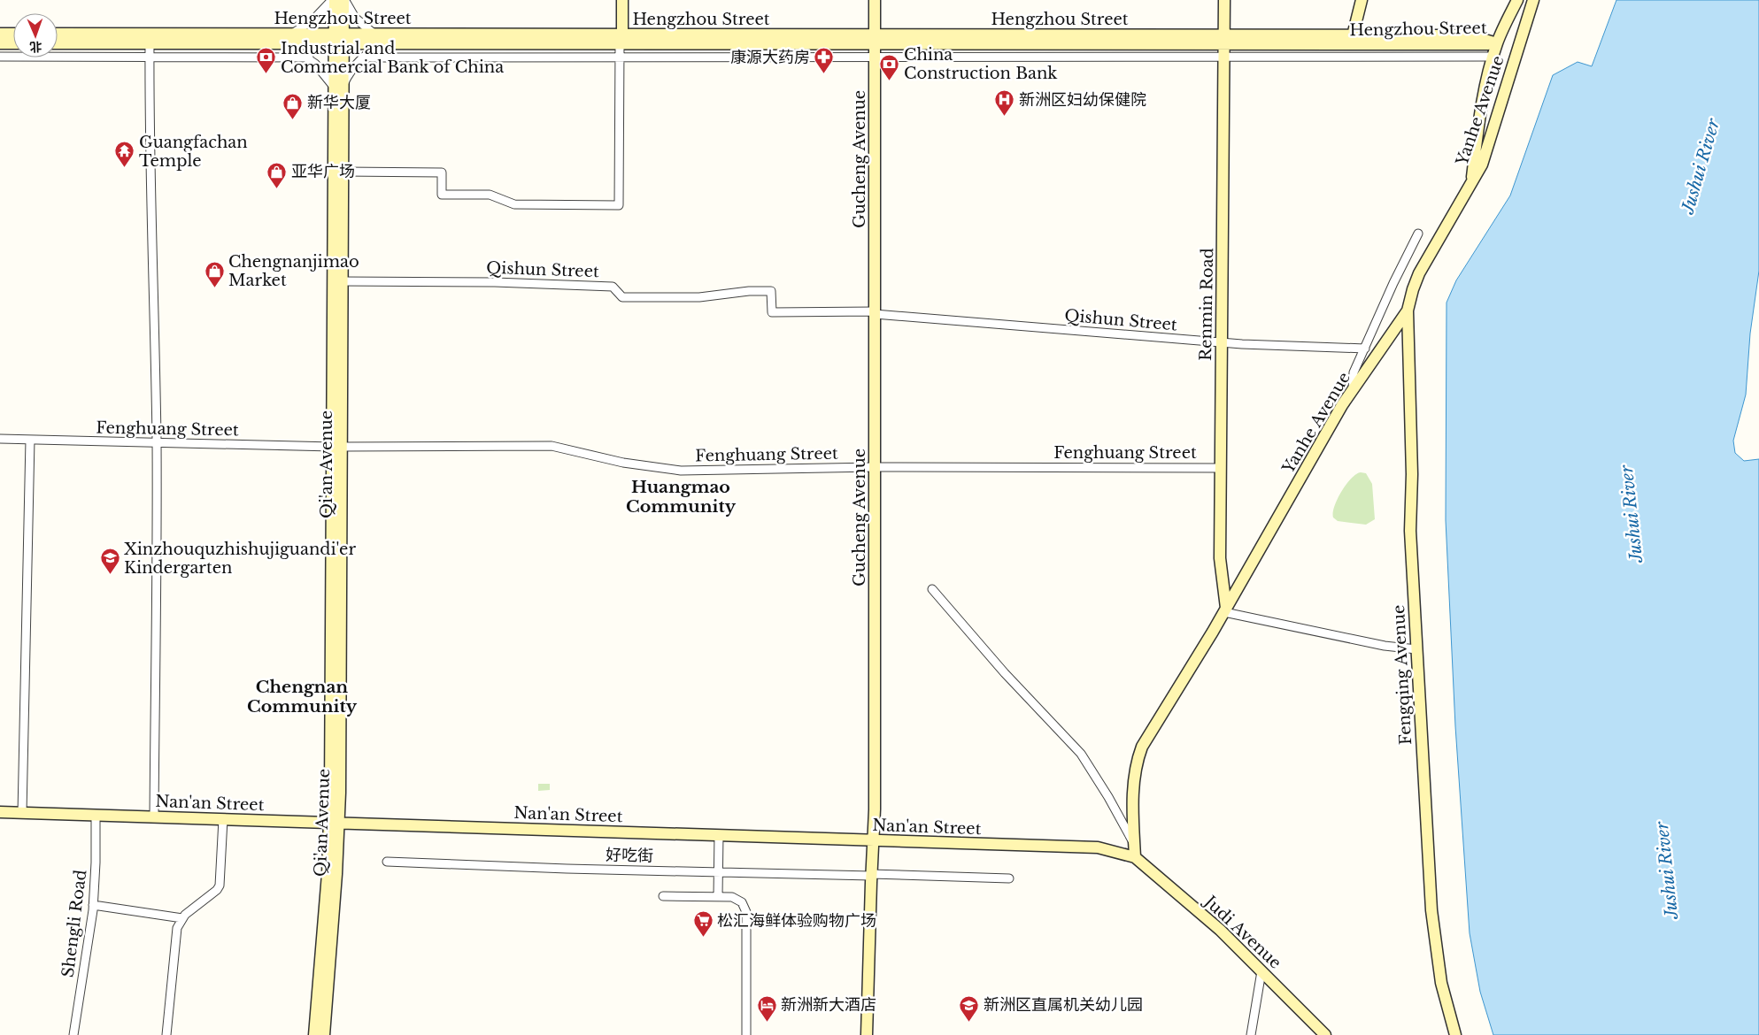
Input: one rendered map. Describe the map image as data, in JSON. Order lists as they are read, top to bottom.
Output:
{
  "streets": {
    "main road": [
      "Hengzhou Street",
      "Yanhe Avenue",
      "Gucheng Avenue",
      "Renmin Road",
      "Qi'an Avenue",
      "Fengqing Avenue",
      "Nan'an Street",
      "Judi Avenue"
    ],
    "street": [
      "Qishun Street",
      "Fenghuang Street",
      "好吃街",
      "Shengli Road"
    ]
  },
  "crossings": [
    ["Hengzhou Street", "Gucheng Avenue"],
    ["Hengzhou Street", "Renmin Road"],
    ["Hengzhou Street", "Qi'an Avenue"],
    ["Yanhe Avenue", "Renmin Road"],
    ["Yanhe Avenue", "Fengqing Avenue"],
    ["Yanhe Avenue", "Nan'an Street"],
    ["Yanhe Avenue", "Judi Avenue"],
    ["Gucheng Avenue", "Qishun Street"],
    ["Gucheng Avenue", "Fenghuang Street"],
    ["Gucheng Avenue", "Nan'an Street"],
    ["Gucheng Avenue", "好吃街"],
    ["Qishun Street", "Renmin Road"],
    ["Qishun Street", "Qi'an Avenue"],
    ["Renmin Road", "Fenghuang Street"],
    ["Fenghuang Street", "Qi'an Avenue"],
    ["Qi'an Avenue", "Nan'an Street"],
    ["Nan'an Street", "Shengli Road"],
    ["Nan'an Street", "Judi Avenue"]
  ],
  "districts": ["Huangmao Community", "Chengnan Community"],
  "water": ["Jushui River"],
  "places": {
    "bank": ["Industrial and Commercial Bank of China", "China Construction Bank"],
    "pharmacy": ["康源大药房"],
    "hospital": ["新洲区妇幼保健院"],
    "shop": ["新华大厦", "亚华广场", "Chengnanjimao Market"],
    "temple": ["Guangfachan Temple"],
    "school or university": ["Xinzhouquzhishujiguandi'er Kindergarten", "新洲区直属机关幼儿园"],
    "supermarket": ["松汇海鲜体验购物广场"],
    "hotel": ["新洲新大酒店"]
  },
  "north": "bottom"
}
